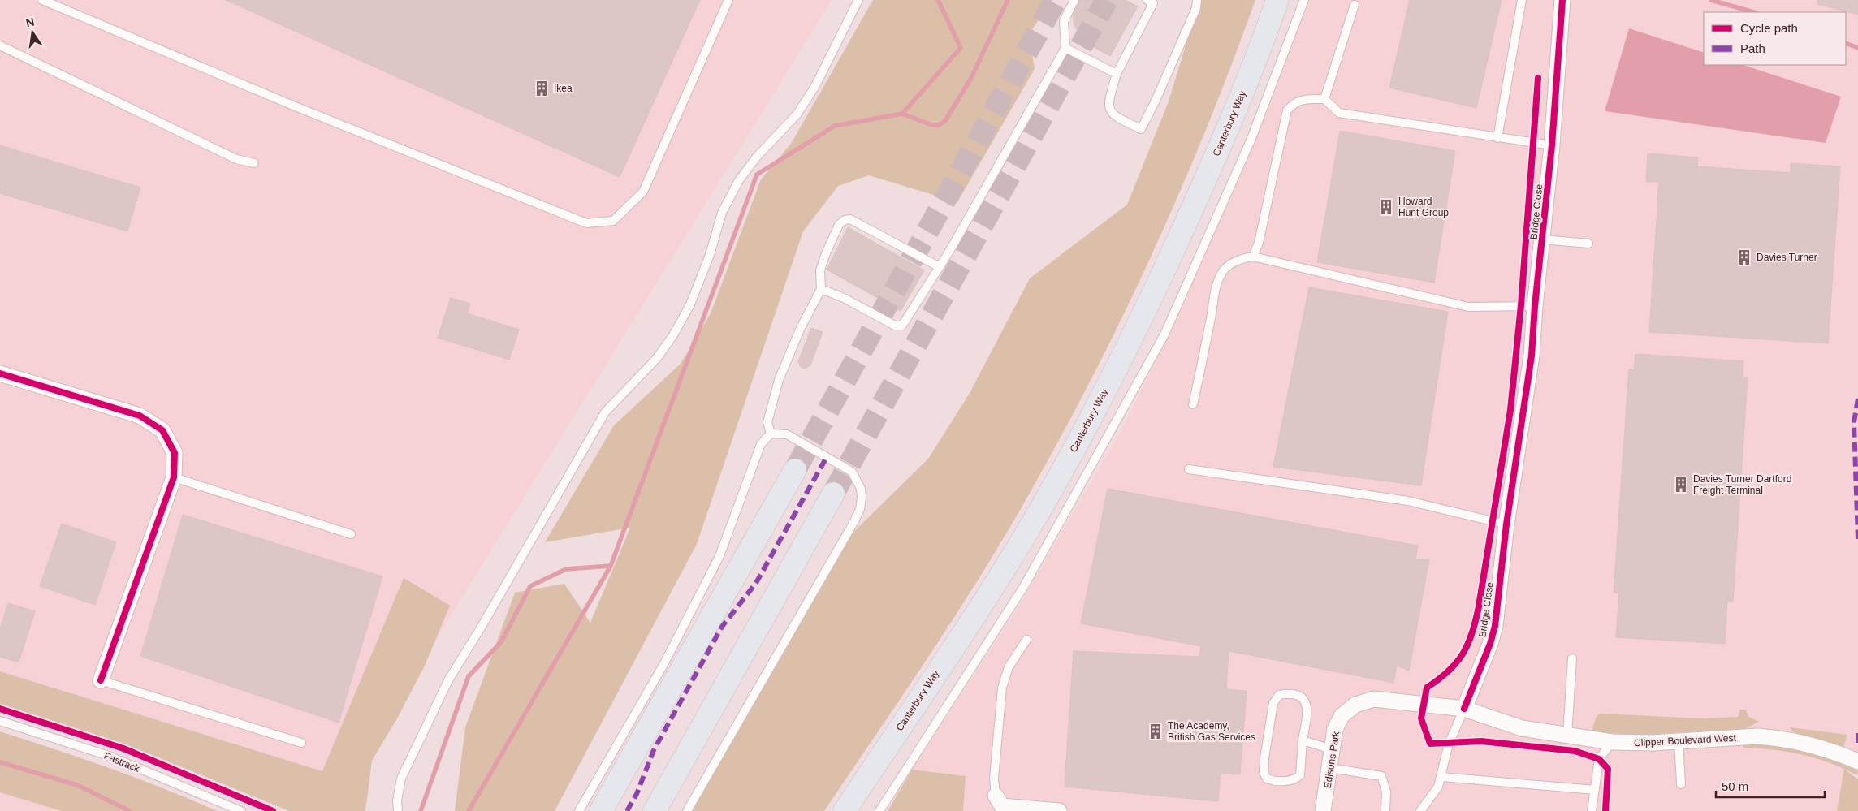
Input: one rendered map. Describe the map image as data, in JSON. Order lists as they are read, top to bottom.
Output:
{
  "streets": {
    "highway": ["Canterbury Way"],
    "street": ["Bridge Close", "Clipper Boulevard West", "Edisons Park"],
    "lane": ["Fastrack"]
  },
  "crossings": [
    ["Bridge Close", "Clipper Boulevard West"],
    ["Bridge Close", "Edisons Park"],
    ["Clipper Boulevard West", "Edisons Park"]
  ],
  "places": {
    "building": [
      "Ikea",
      "Howard Hunt Group",
      "Davies Turner",
      "Davies Turner Dartford Freight Terminal",
      "The Academy, British Gas Services"
    ]
  },
  "legend": ["Cycle path", "Path"],
  "scale_bar": "50 m",
  "north": "top"
}
